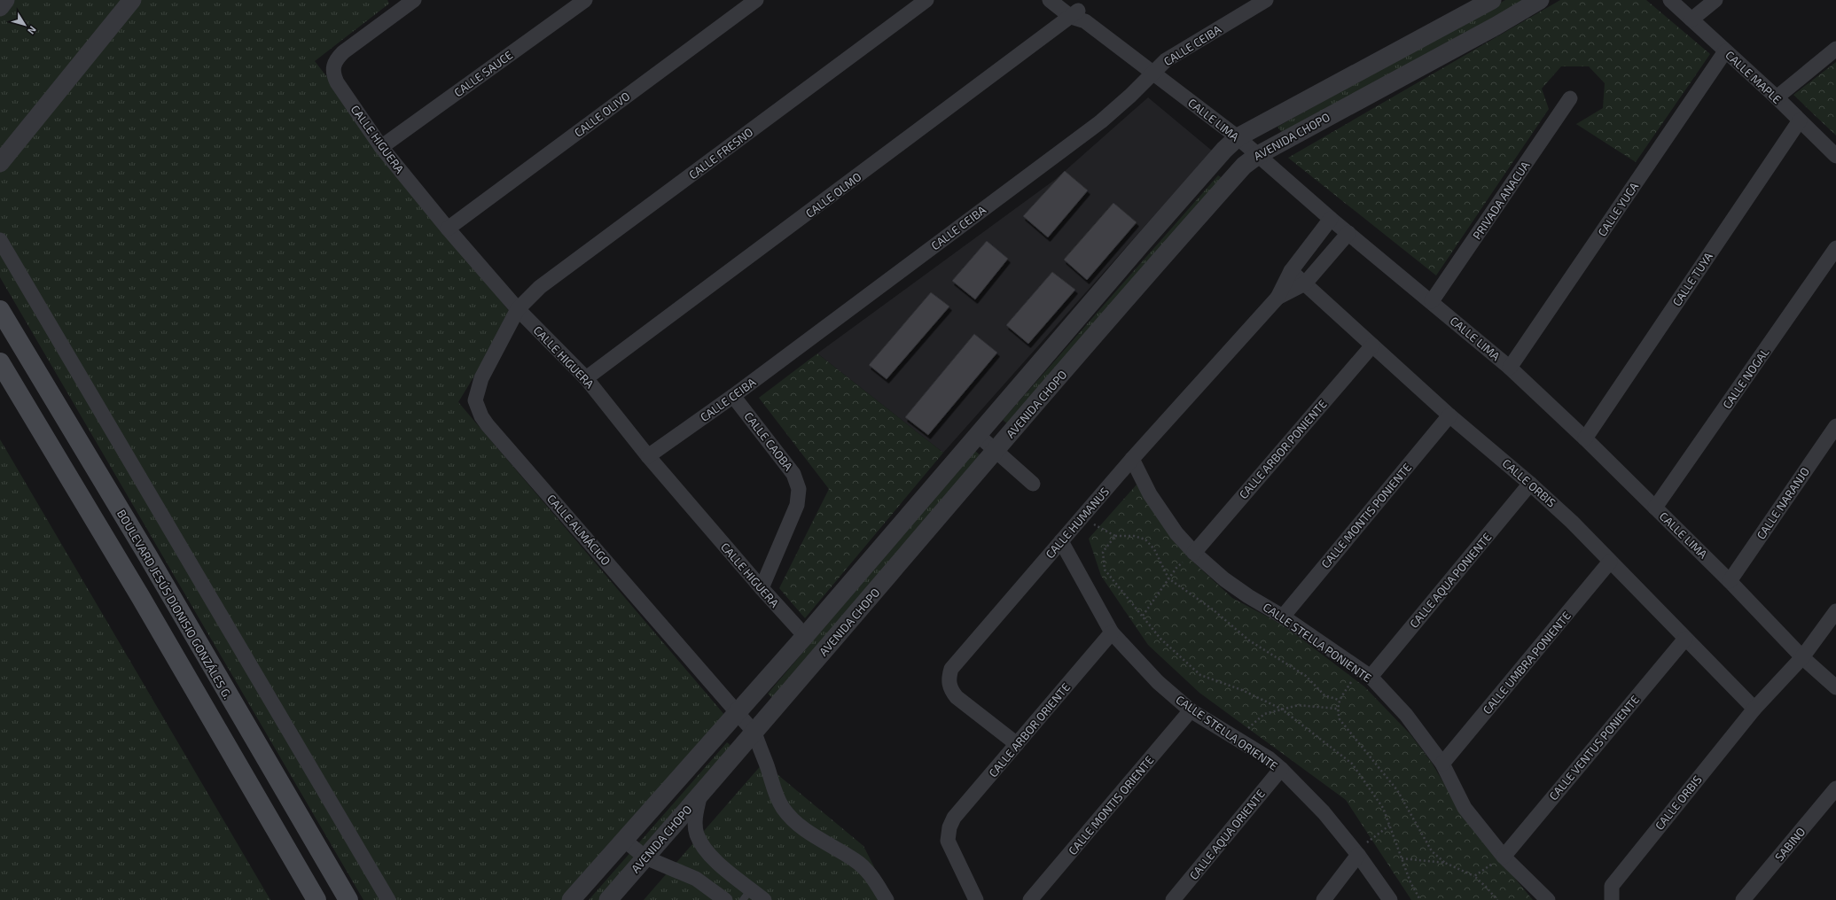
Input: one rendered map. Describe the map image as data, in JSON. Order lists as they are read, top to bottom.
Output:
{
  "streets": {
    "main road": ["BOULEVARD JESÚS DIONISIO GONZÁLES G."],
    "street": [
      "CALLE CEIBA",
      "CALLE SAUCE",
      "CALLE MAPLE",
      "CALLE OLIVO",
      "CALLE LIMA",
      "AVENIDA CHOPO",
      "CALLE HIGUERA",
      "CALLE FRESNO",
      "CALLE OLMO",
      "PRIVADA ANACUA",
      "CALLE YUCA",
      "CALLE TUYA",
      "CALLE NOGAL",
      "CALLE CAOBA",
      "CALLE ARBOR PONIENTE",
      "CALLE ORBIS",
      "CALLE NARANJO",
      "CALLE MONTIS PONIENTE",
      "CALLE HUMANUS",
      "CALLE ALMÁCIGO",
      "CALLE AQUA PONIENTE",
      "CALLE STELLA PONIENTE",
      "CALLE UMBRA PONIENTE",
      "CALLE ARBOR ORIENTE",
      "CALLE STELLA ORIENTE",
      "CALLE VENTUS PONIENTE",
      "CALLE MONTIS ORIENTE",
      "CALLE AQUA ORIENTE",
      "SABINO"
    ]
  },
  "crossings": [
    ["CALLE CEIBA", "CALLE LIMA"],
    ["CALLE CEIBA", "CALLE HIGUERA"],
    ["CALLE CEIBA", "CALLE CAOBA"],
    ["CALLE SAUCE", "CALLE HIGUERA"],
    ["CALLE MAPLE", "CALLE YUCA"],
    ["CALLE MAPLE", "CALLE TUYA"],
    ["CALLE OLIVO", "CALLE HIGUERA"],
    ["CALLE LIMA", "AVENIDA CHOPO"],
    ["CALLE LIMA", "CALLE OLMO"],
    ["CALLE LIMA", "PRIVADA ANACUA"],
    ["CALLE LIMA", "CALLE YUCA"],
    ["CALLE LIMA", "CALLE TUYA"],
    ["CALLE LIMA", "CALLE NOGAL"],
    ["CALLE LIMA", "CALLE ORBIS"],
    ["CALLE LIMA", "CALLE NARANJO"],
    ["CALLE LIMA", "CALLE HUMANUS"],
    ["AVENIDA CHOPO", "CALLE HIGUERA"],
    ["AVENIDA CHOPO", "CALLE ALMÁCIGO"],
    ["CALLE HIGUERA", "CALLE FRESNO"],
    ["CALLE HIGUERA", "CALLE OLMO"],
    ["CALLE HIGUERA", "CALLE CAOBA"],
    ["CALLE HIGUERA", "CALLE ALMÁCIGO"],
    ["CALLE FRESNO", "CALLE ALMÁCIGO"],
    ["CALLE ARBOR PONIENTE", "CALLE ORBIS"],
    ["CALLE ARBOR PONIENTE", "CALLE STELLA PONIENTE"],
    ["CALLE ORBIS", "CALLE MONTIS PONIENTE"],
    ["CALLE ORBIS", "CALLE HUMANUS"],
    ["CALLE ORBIS", "CALLE AQUA PONIENTE"],
    ["CALLE ORBIS", "CALLE UMBRA PONIENTE"],
    ["CALLE ORBIS", "CALLE VENTUS PONIENTE"],
    ["CALLE MONTIS PONIENTE", "CALLE STELLA PONIENTE"],
    ["CALLE HUMANUS", "CALLE STELLA PONIENTE"],
    ["CALLE HUMANUS", "CALLE ARBOR ORIENTE"],
    ["CALLE HUMANUS", "CALLE STELLA ORIENTE"],
    ["CALLE AQUA PONIENTE", "CALLE STELLA PONIENTE"],
    ["CALLE STELLA PONIENTE", "CALLE UMBRA PONIENTE"],
    ["CALLE STELLA PONIENTE", "CALLE VENTUS PONIENTE"],
    ["CALLE ARBOR ORIENTE", "CALLE STELLA ORIENTE"],
    ["CALLE STELLA ORIENTE", "CALLE MONTIS ORIENTE"],
    ["CALLE STELLA ORIENTE", "CALLE AQUA ORIENTE"]
  ],
  "north": "bottom right"
}
